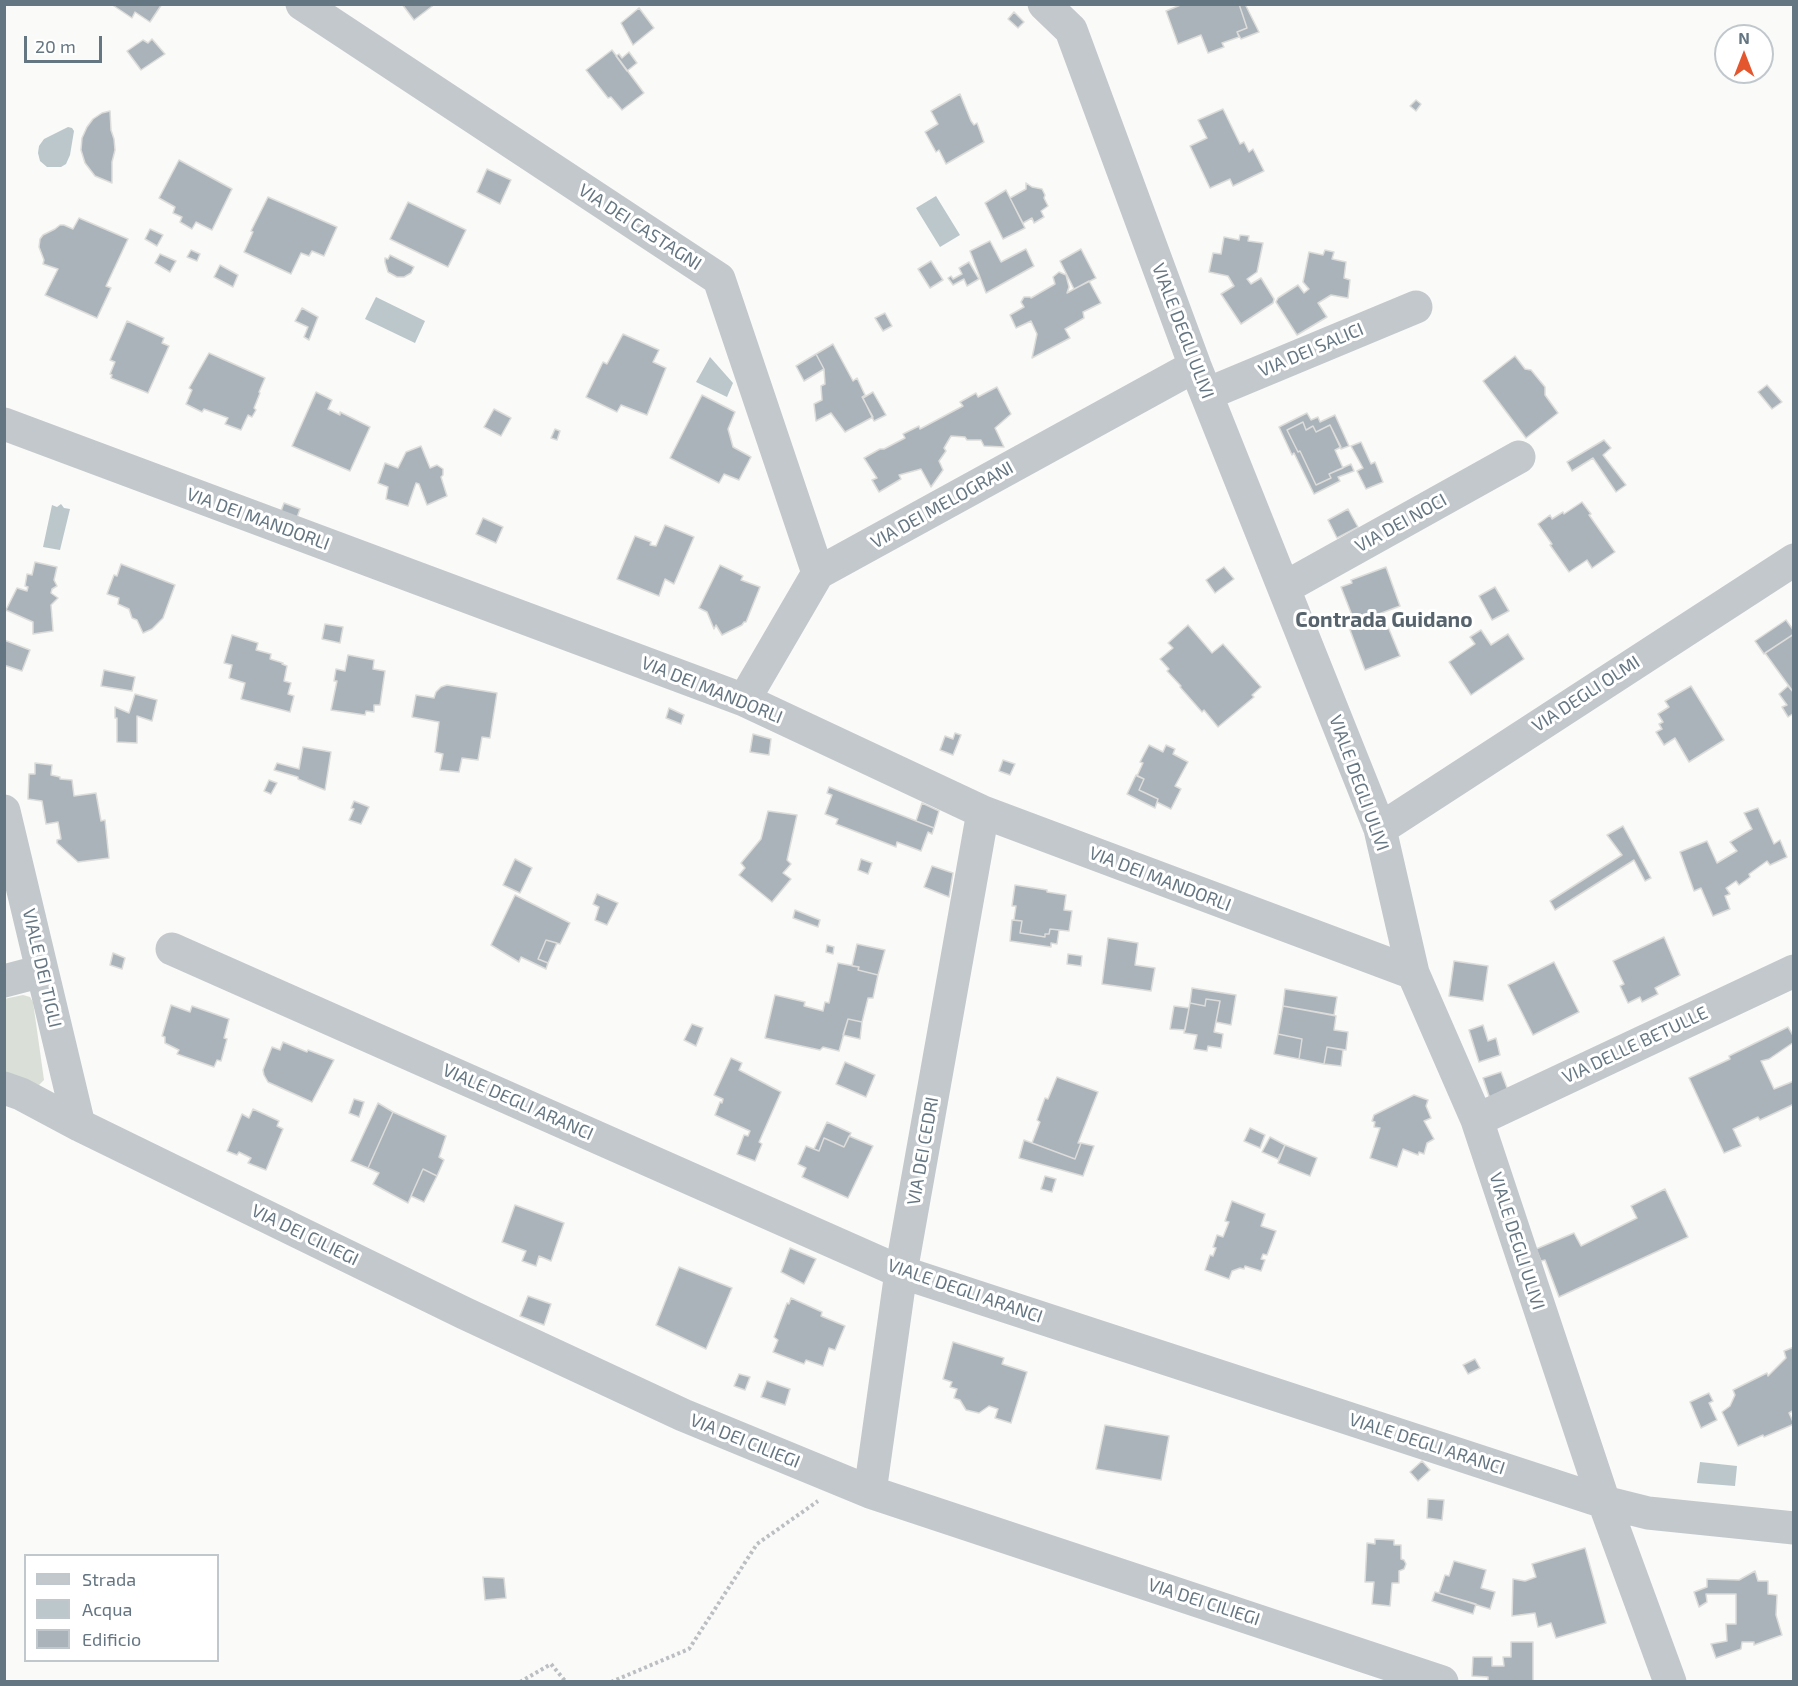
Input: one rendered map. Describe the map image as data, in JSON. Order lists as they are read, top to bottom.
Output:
{
  "streets": {
    "street": [
      "VIA DEI CASTAGNI",
      "VIALE DEGLI ULIVI",
      "VIA DEI SALICI",
      "VIA DEI MELOGRANI",
      "VIA DEI MANDORLI",
      "VIA DEI NOCI",
      "VIA DEGLI OLMI",
      "VIALE DEI TIGLI",
      "VIA DELLE BETULLE",
      "VIALE DEGLI ARANCI",
      "VIA DEI CEDRI",
      "VIA DEI CILIEGI"
    ]
  },
  "crossings": [
    ["VIA DEI CASTAGNI", "VIA DEI MELOGRANI"],
    ["VIALE DEGLI ULIVI", "VIA DEI SALICI"],
    ["VIALE DEGLI ULIVI", "VIA DEI MELOGRANI"],
    ["VIALE DEGLI ULIVI", "VIA DEI MANDORLI"],
    ["VIALE DEGLI ULIVI", "VIA DEI NOCI"],
    ["VIALE DEGLI ULIVI", "VIA DEGLI OLMI"],
    ["VIALE DEGLI ULIVI", "VIA DELLE BETULLE"],
    ["VIALE DEGLI ULIVI", "VIALE DEGLI ARANCI"],
    ["VIA DEI SALICI", "VIA DEI MELOGRANI"],
    ["VIA DEI MANDORLI", "VIA DEI CEDRI"],
    ["VIALE DEI TIGLI", "VIA DEI CILIEGI"],
    ["VIALE DEGLI ARANCI", "VIA DEI CEDRI"],
    ["VIA DEI CEDRI", "VIA DEI CILIEGI"]
  ],
  "districts": ["Contrada Guidano"],
  "legend": ["Strada", "Acqua", "Edificio"],
  "scale_bar": "20 m",
  "north": "top"
}
